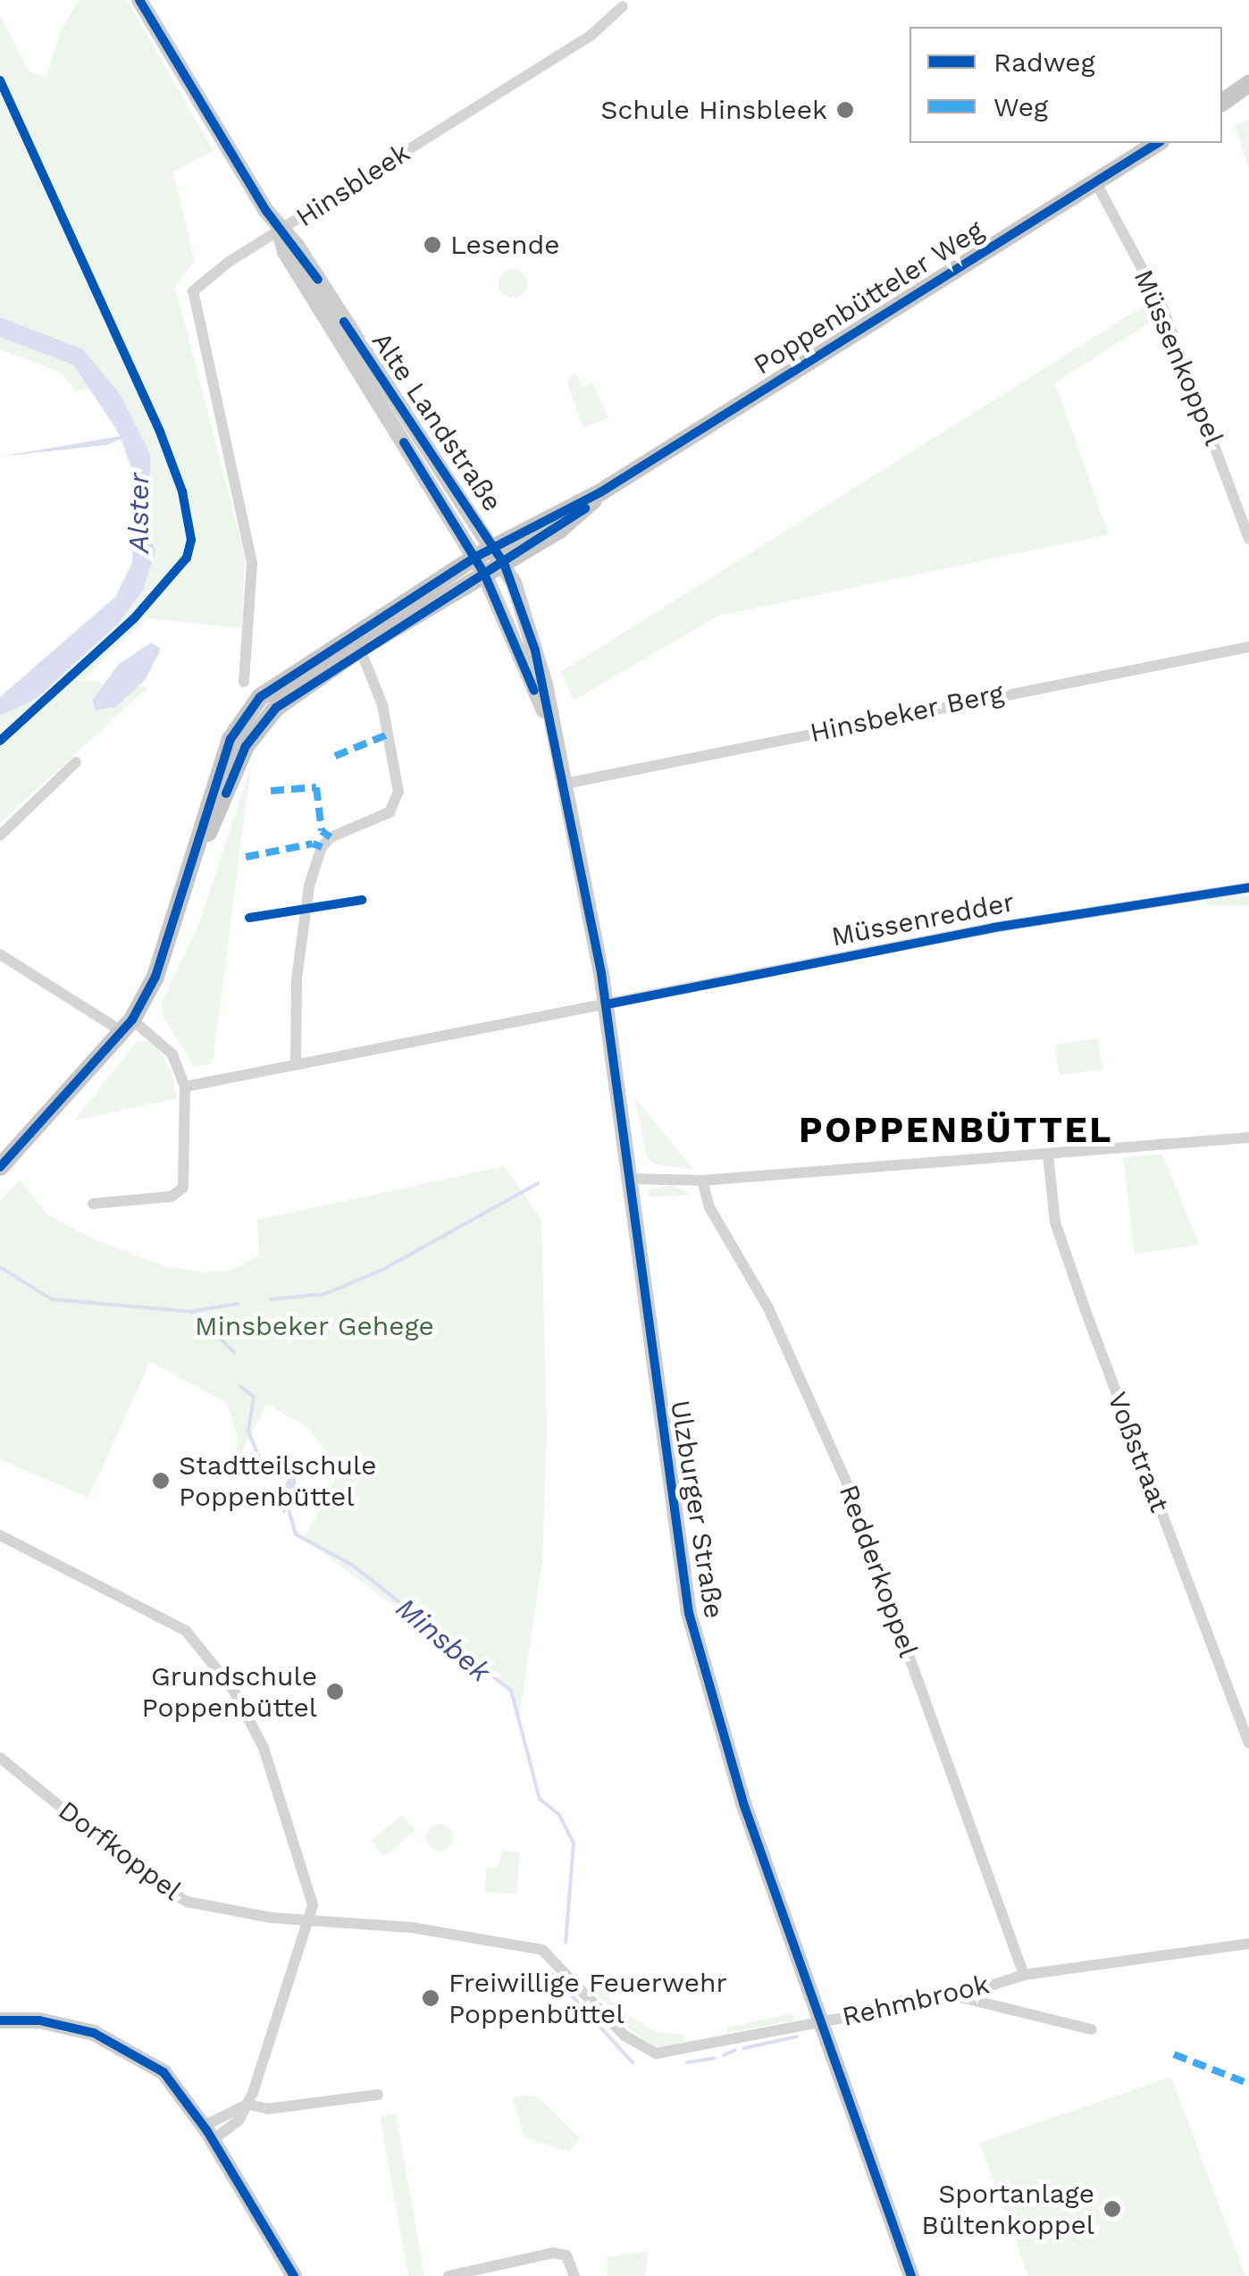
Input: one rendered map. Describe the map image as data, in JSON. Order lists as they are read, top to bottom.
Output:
{
  "streets": {
    "main road": ["Poppenbütteler Weg", "Alte Landstraße", "Ulzburger Straße"],
    "street": [
      "Hinsbleek",
      "Müssenkoppel",
      "Hinsbeker Berg",
      "Müssenredder",
      "Voßstraat",
      "Redderkoppel",
      "Dorfkoppel",
      "Rehmbrook"
    ]
  },
  "crossings": [
    ["Hinsbleek", "Alte Landstraße"],
    ["Poppenbütteler Weg", "Müssenkoppel"],
    ["Poppenbütteler Weg", "Alte Landstraße"],
    ["Poppenbütteler Weg", "Ulzburger Straße"],
    ["Alte Landstraße", "Ulzburger Straße"],
    ["Hinsbeker Berg", "Ulzburger Straße"],
    ["Müssenredder", "Ulzburger Straße"],
    ["Ulzburger Straße", "Rehmbrook"],
    ["Redderkoppel", "Rehmbrook"],
    ["Dorfkoppel", "Rehmbrook"]
  ],
  "districts": ["POPPENBÜTTEL"],
  "water": ["Alster", "Minsbek"],
  "parks": ["Minsbeker Gehege"],
  "places": [
    "Schule Hinsbleek",
    "Lesende",
    "Stadtteilschule Poppenbüttel",
    "Grundschule Poppenbüttel",
    "Freiwillige Feuerwehr Poppenbüttel",
    "Sportanlage Bültenkoppel"
  ],
  "legend": ["Radweg", "Weg"]
}
